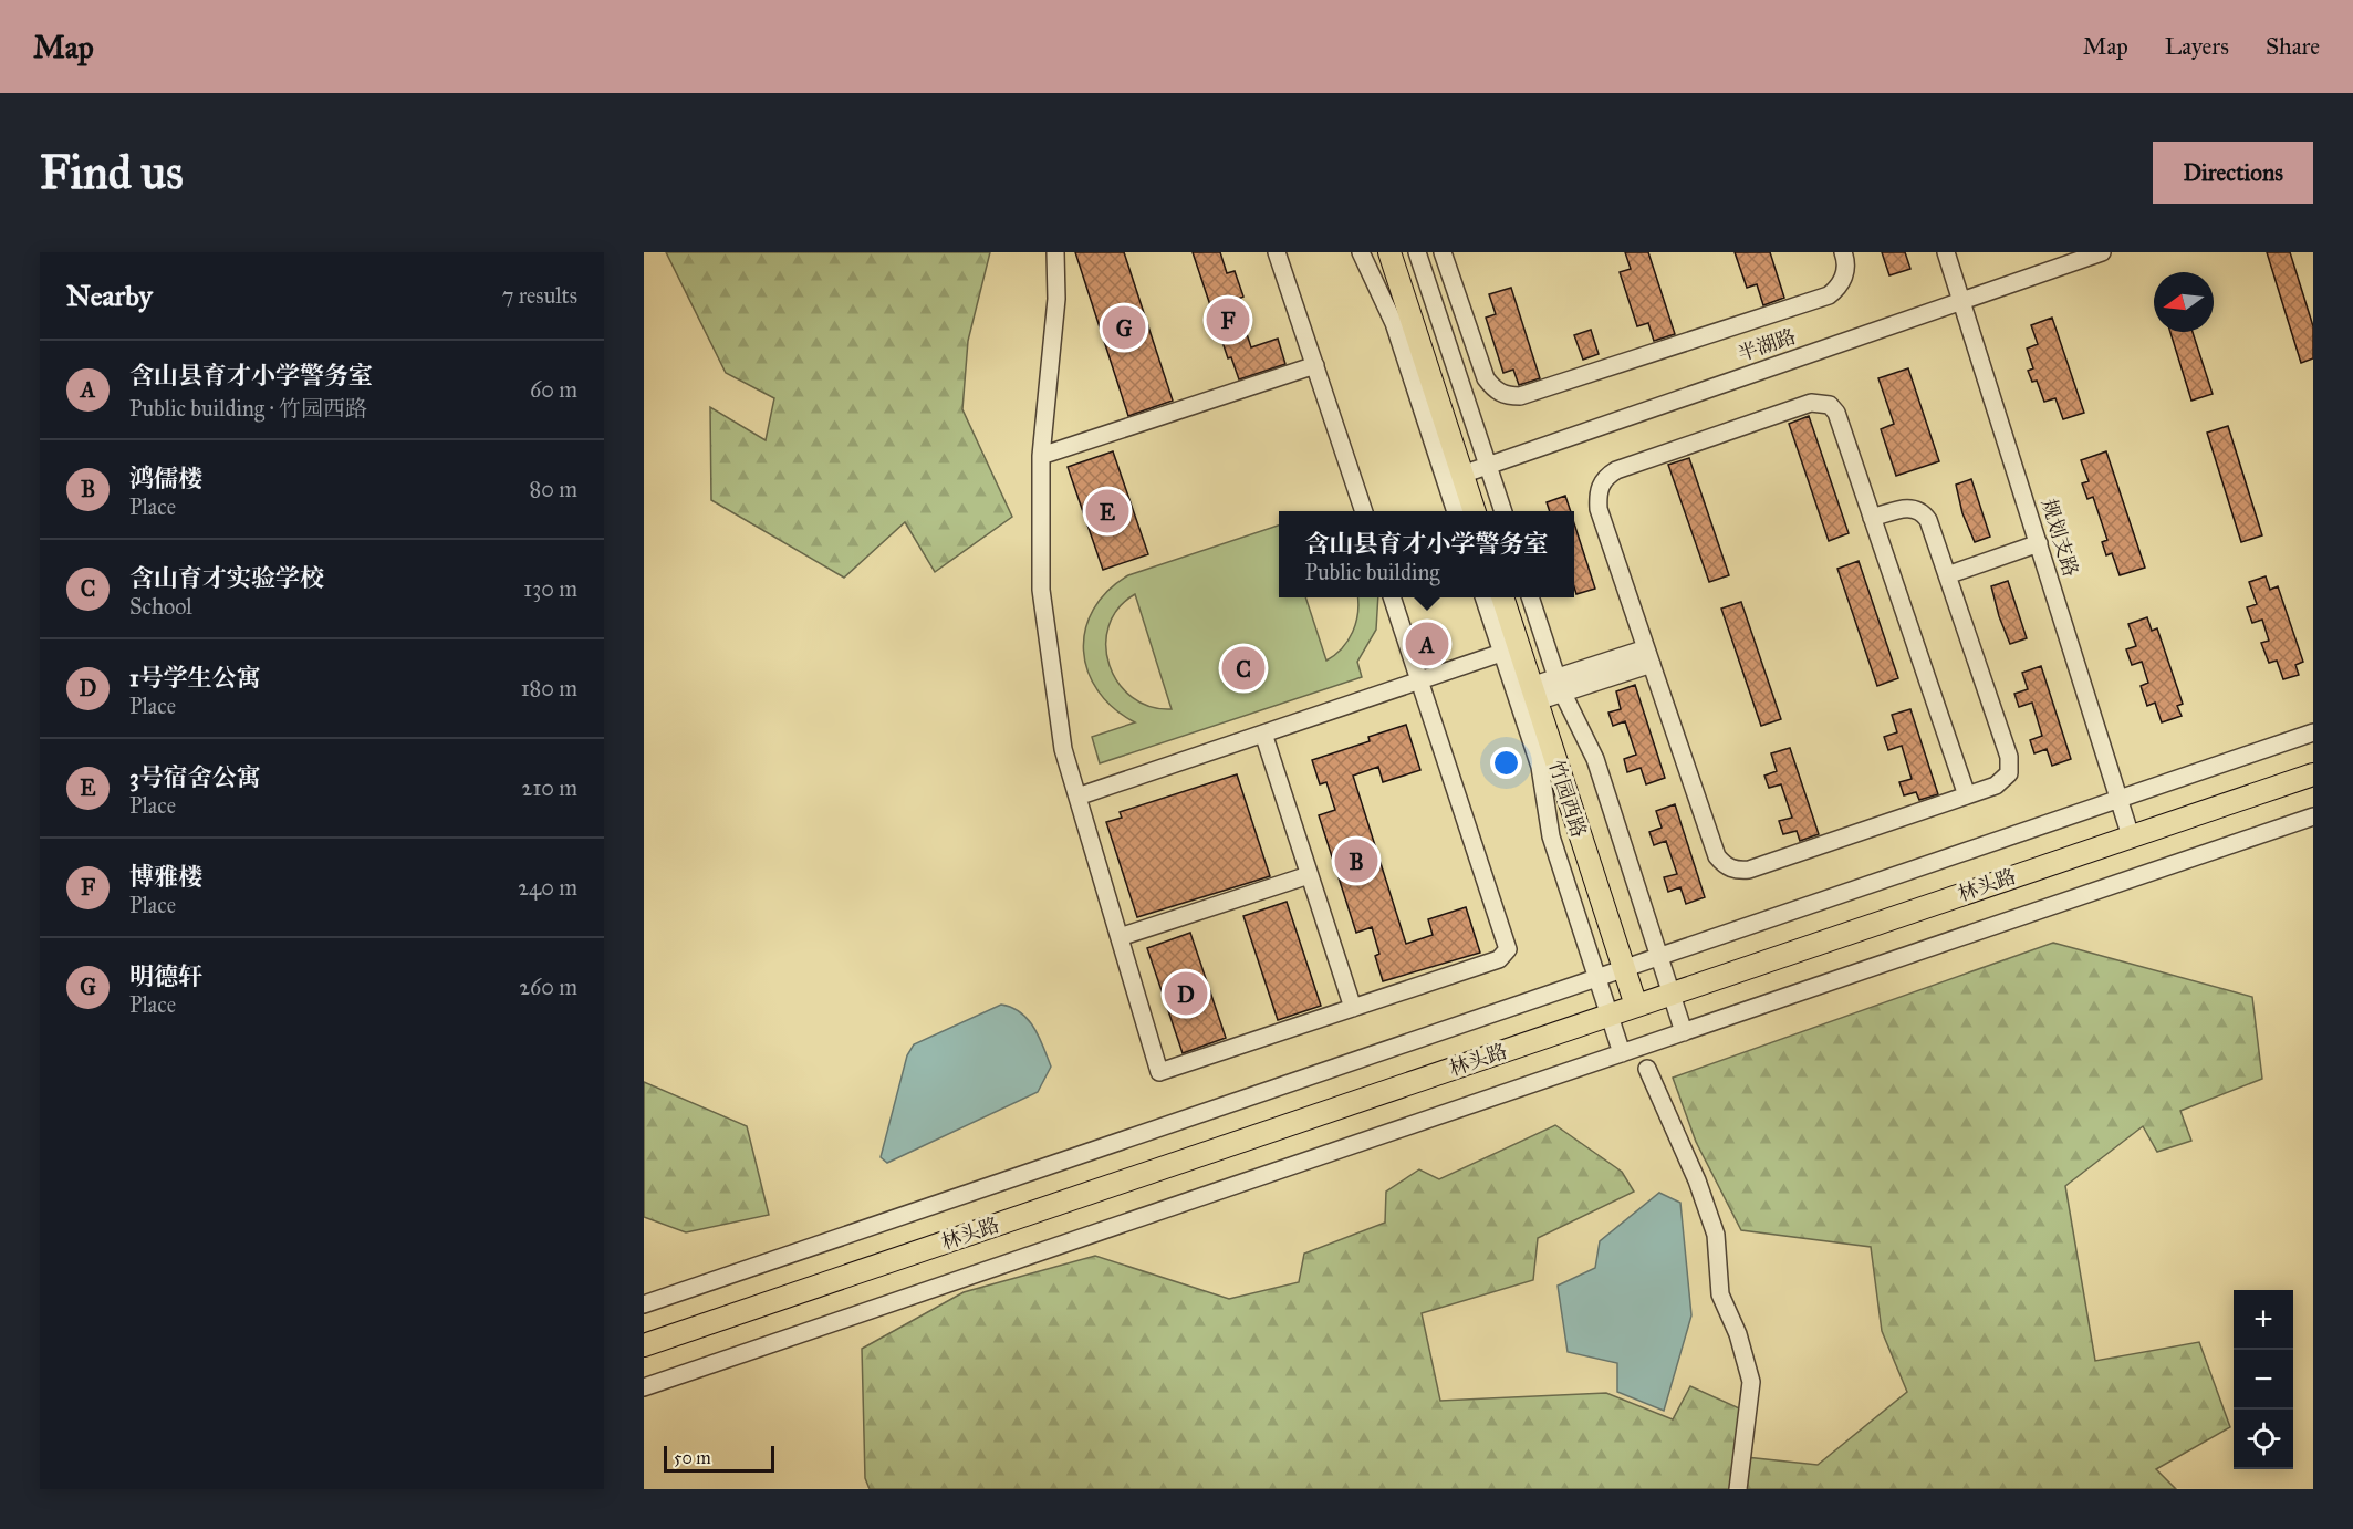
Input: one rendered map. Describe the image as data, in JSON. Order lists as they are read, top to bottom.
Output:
{
  "streets": {
    "main road": ["竹园西路", "林头路"],
    "street": ["半湖路", "规划支路"]
  },
  "crossings": [
    ["半湖路", "规划支路"],
    ["规划支路", "林头路"],
    ["竹园西路", "林头路"]
  ],
  "scale_bar": "50 m",
  "north": "left",
  "page": {
    "header": "Map",
    "nav": ["Map", "Layers", "Share"],
    "buttons": "Directions",
    "title": "Find us",
    "heading": ["Nearby", "7 results"],
    "pins": [
      "F",
      "G",
      "E",
      "A",
      "C",
      "B",
      "D"
    ],
    "list": [
      {
        "mark": "A",
        "name": "含山县育才小学警务室",
        "note": "Public building · 竹园西路",
        "value": "60 m"
      },
      {
        "mark": "B",
        "name": "鸿儒楼",
        "note": "Place",
        "value": "80 m"
      },
      {
        "mark": "C",
        "name": "含山育才实验学校",
        "note": "School",
        "value": "130 m"
      },
      {
        "mark": "D",
        "name": "1号学生公寓",
        "note": "Place",
        "value": "180 m"
      },
      {
        "mark": "E",
        "name": "3号宿舍公寓",
        "note": "Place",
        "value": "210 m"
      },
      {
        "mark": "F",
        "name": "博雅楼",
        "note": "Place",
        "value": "240 m"
      },
      {
        "mark": "G",
        "name": "明德轩",
        "note": "Place",
        "value": "260 m"
      }
    ],
    "popup": ["含山县育才小学警务室", "Public building"],
    "map_buttons": ["+", "−"],
    "scale": "50 m"
  }
}
